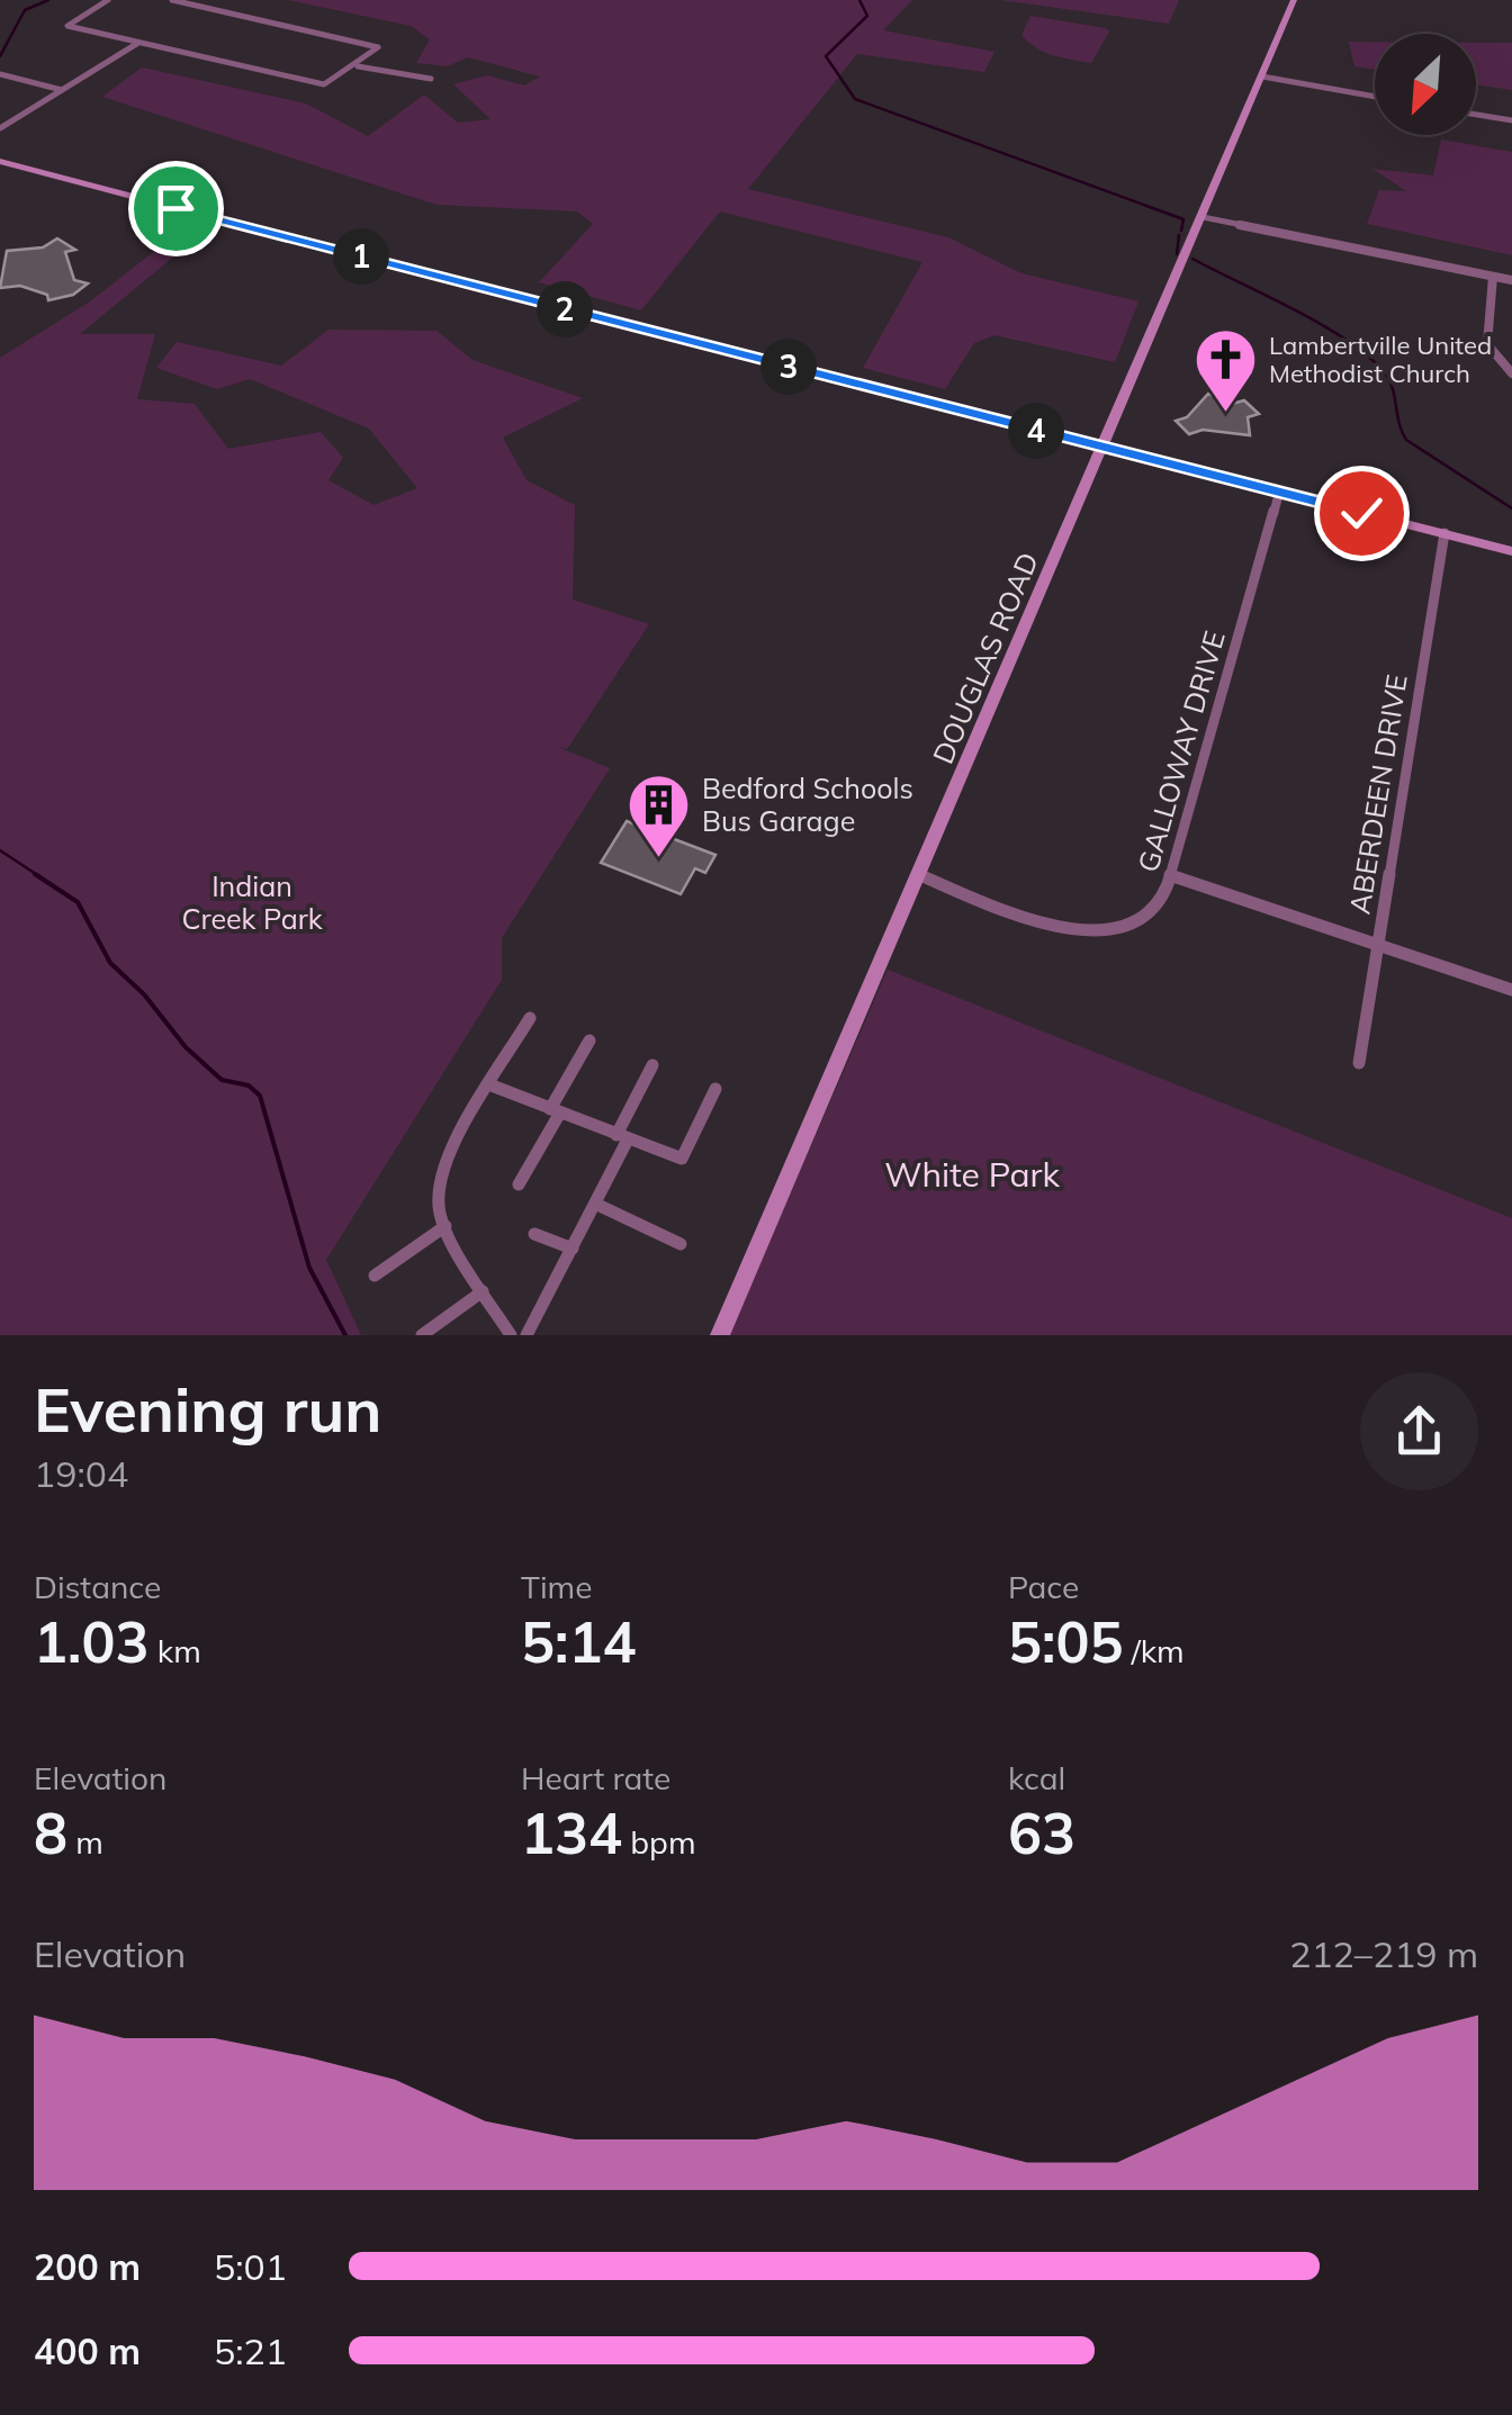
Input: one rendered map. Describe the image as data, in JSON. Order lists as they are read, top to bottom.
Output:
{
  "streets": {
    "street": ["DOUGLAS ROAD", "GALLOWAY DRIVE", "ABERDEEN DRIVE"]
  },
  "crossings": [
    ["DOUGLAS ROAD", "GALLOWAY DRIVE"]
  ],
  "parks": ["Indian Creek Park", "White Park"],
  "places": {
    "church": ["Lambertville United Methodist Church"],
    "building": ["Bedford Schools Bus Garage"]
  },
  "north": "bottom left",
  "page": {
    "pins": [
      "1",
      "2",
      "3",
      "4"
    ],
    "heading": ["Evening run", "19:04"],
    "stats": [
      ["Distance", "1.03 km"],
      ["Time", "5:14"],
      ["Pace", "5:05 /km"],
      ["Elevation", "8 m"],
      ["Heart rate", "134 bpm"],
      ["kcal", "63"]
    ],
    "chart": ["Elevation", "212–219 m"],
    "list": [
      {
        "name": "200 m",
        "note": "5:01"
      },
      {
        "name": "400 m",
        "note": "5:21"
      }
    ]
  }
}
